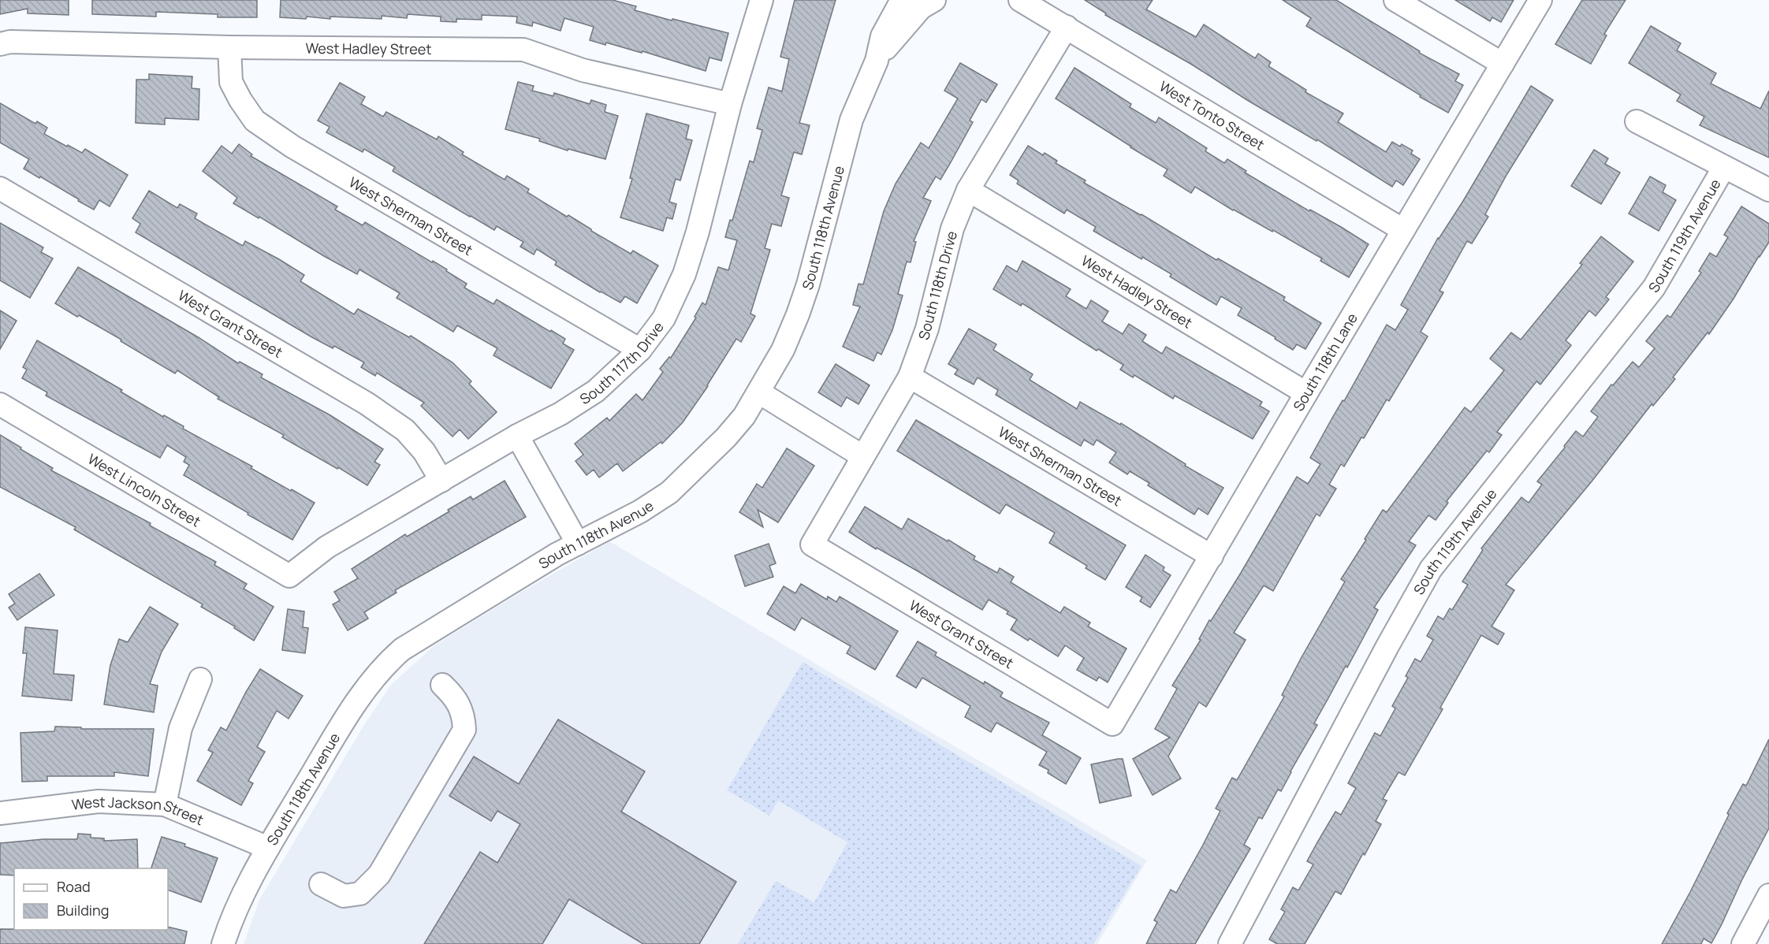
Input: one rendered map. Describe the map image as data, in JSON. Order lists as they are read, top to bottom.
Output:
{
  "streets": {
    "street": [
      "West Hadley Street",
      "West Tonto Street",
      "West Sherman Street",
      "South 118th Avenue",
      "South 119th Avenue",
      "South 118th Drive",
      "West Grant Street",
      "South 117th Drive",
      "South 118th Lane",
      "West Lincoln Street",
      "West Jackson Street"
    ]
  },
  "crossings": [
    ["West Hadley Street", "West Sherman Street"],
    ["West Hadley Street", "South 118th Drive"],
    ["West Hadley Street", "South 117th Drive"],
    ["West Hadley Street", "South 118th Lane"],
    ["West Tonto Street", "South 118th Drive"],
    ["West Tonto Street", "South 118th Lane"],
    ["West Sherman Street", "South 118th Drive"],
    ["West Sherman Street", "South 117th Drive"],
    ["West Sherman Street", "South 118th Lane"],
    ["South 118th Avenue", "West Jackson Street"],
    ["South 118th Drive", "West Grant Street"],
    ["West Grant Street", "South 117th Drive"],
    ["West Grant Street", "South 118th Lane"],
    ["South 117th Drive", "West Lincoln Street"]
  ],
  "legend": ["Road", "Building"]
}
